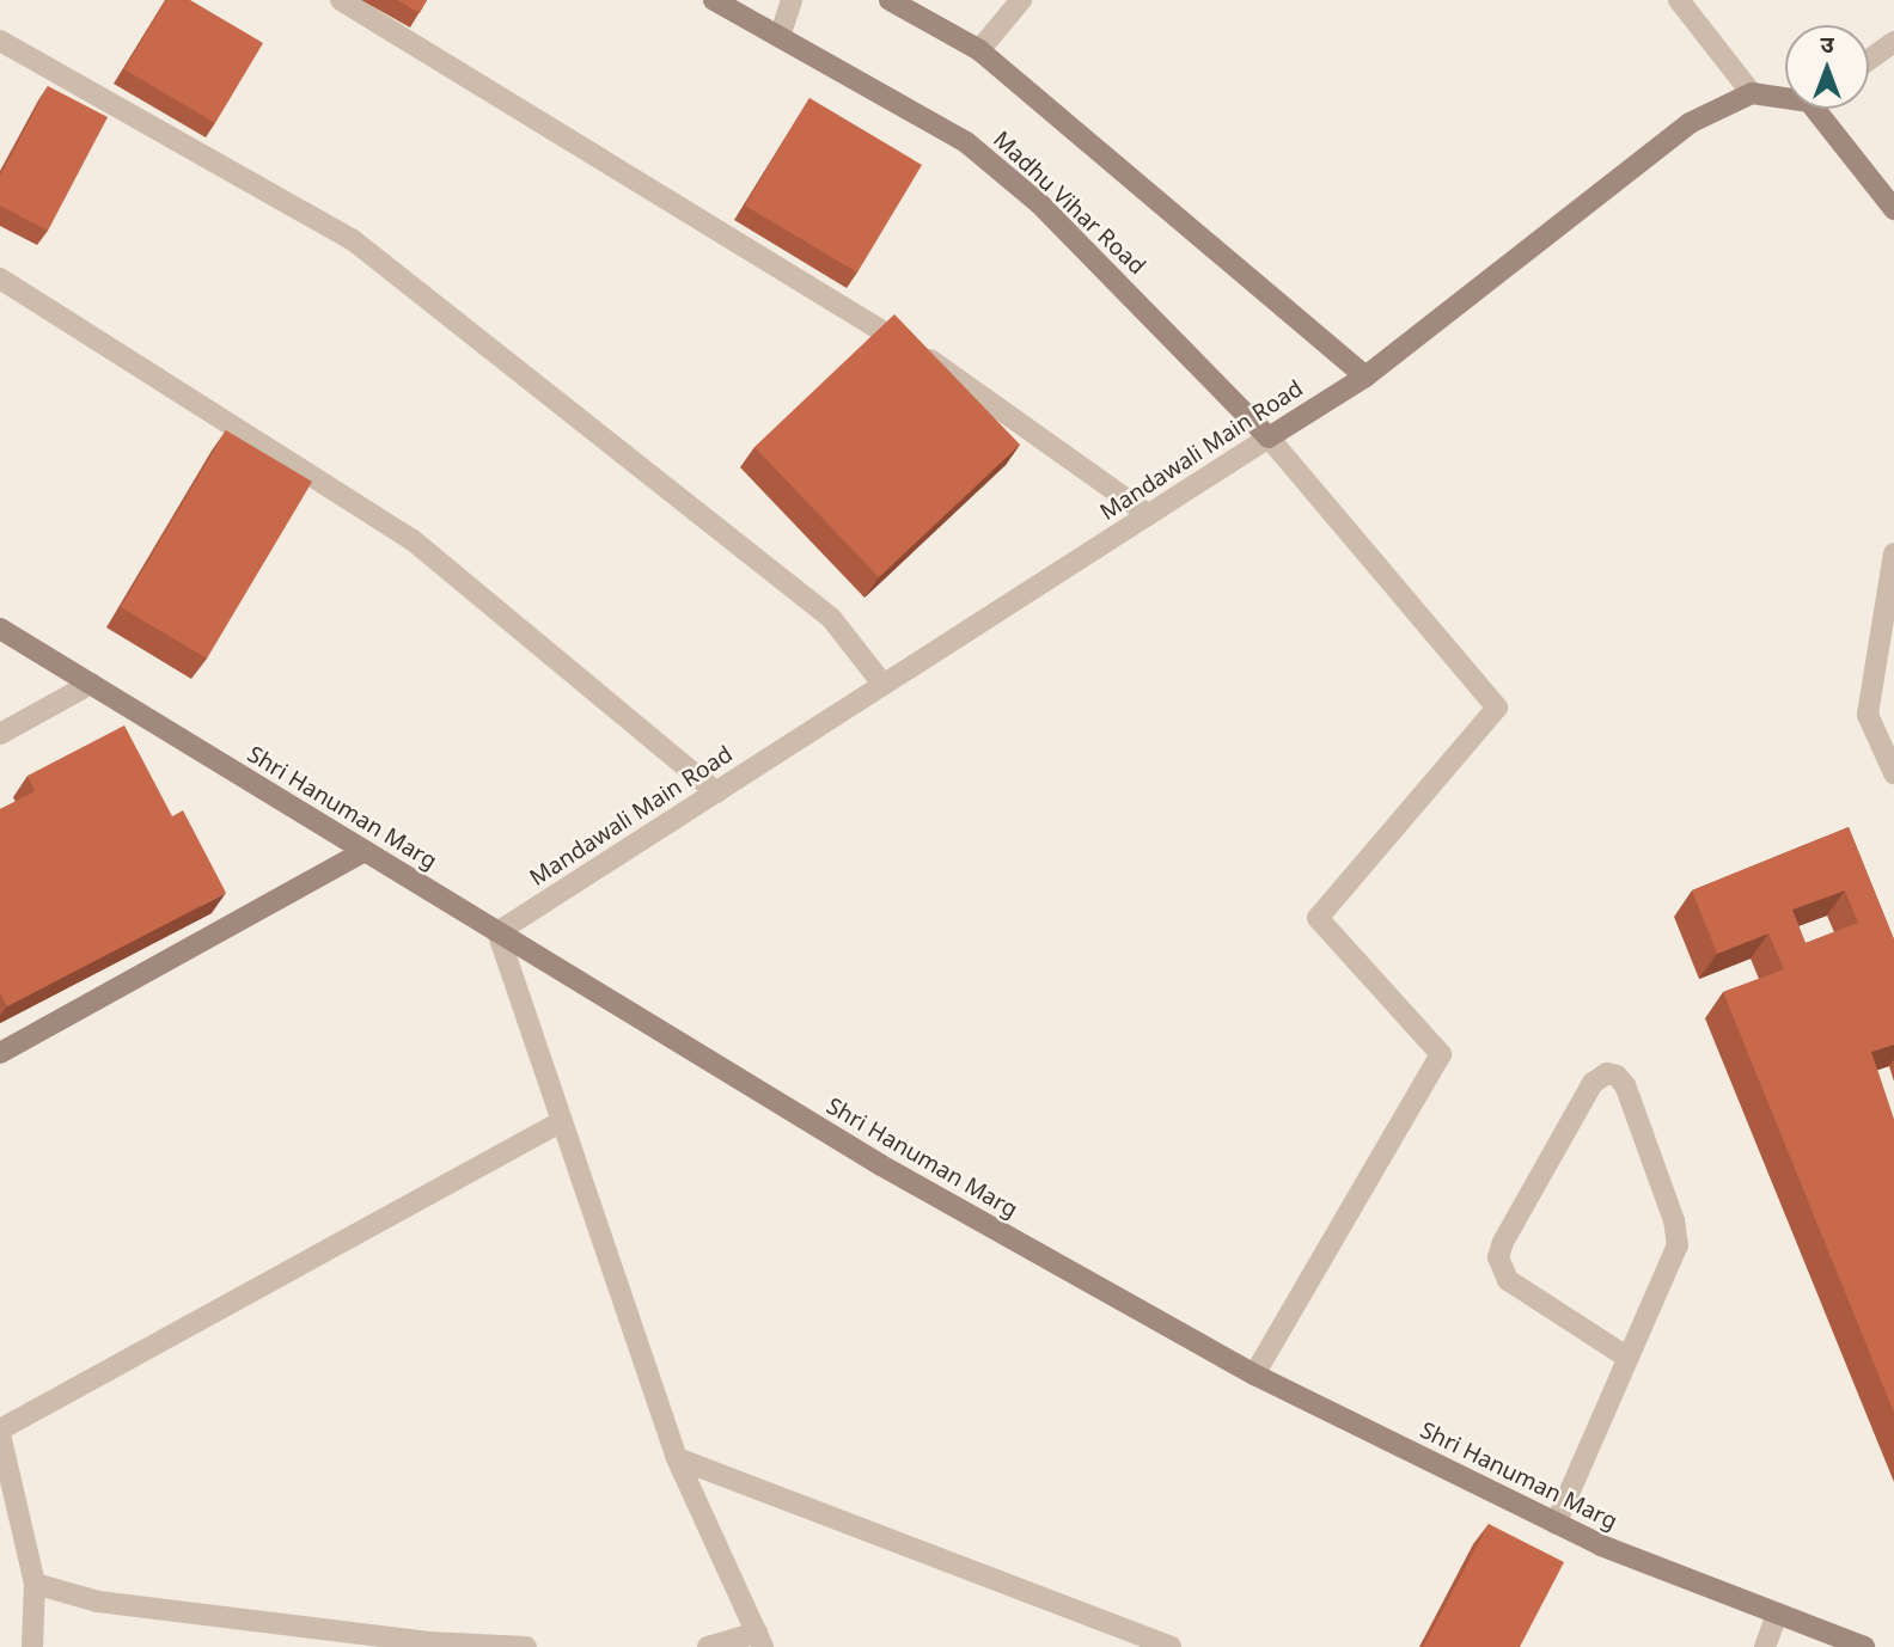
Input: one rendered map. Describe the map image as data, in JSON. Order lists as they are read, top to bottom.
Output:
{
  "streets": {
    "street": ["Madhu Vihar Road", "Mandawali Main Road", "Shri Hanuman Marg"]
  },
  "crossings": [
    ["Madhu Vihar Road", "Mandawali Main Road"],
    ["Mandawali Main Road", "Shri Hanuman Marg"]
  ],
  "north": "top"
}
